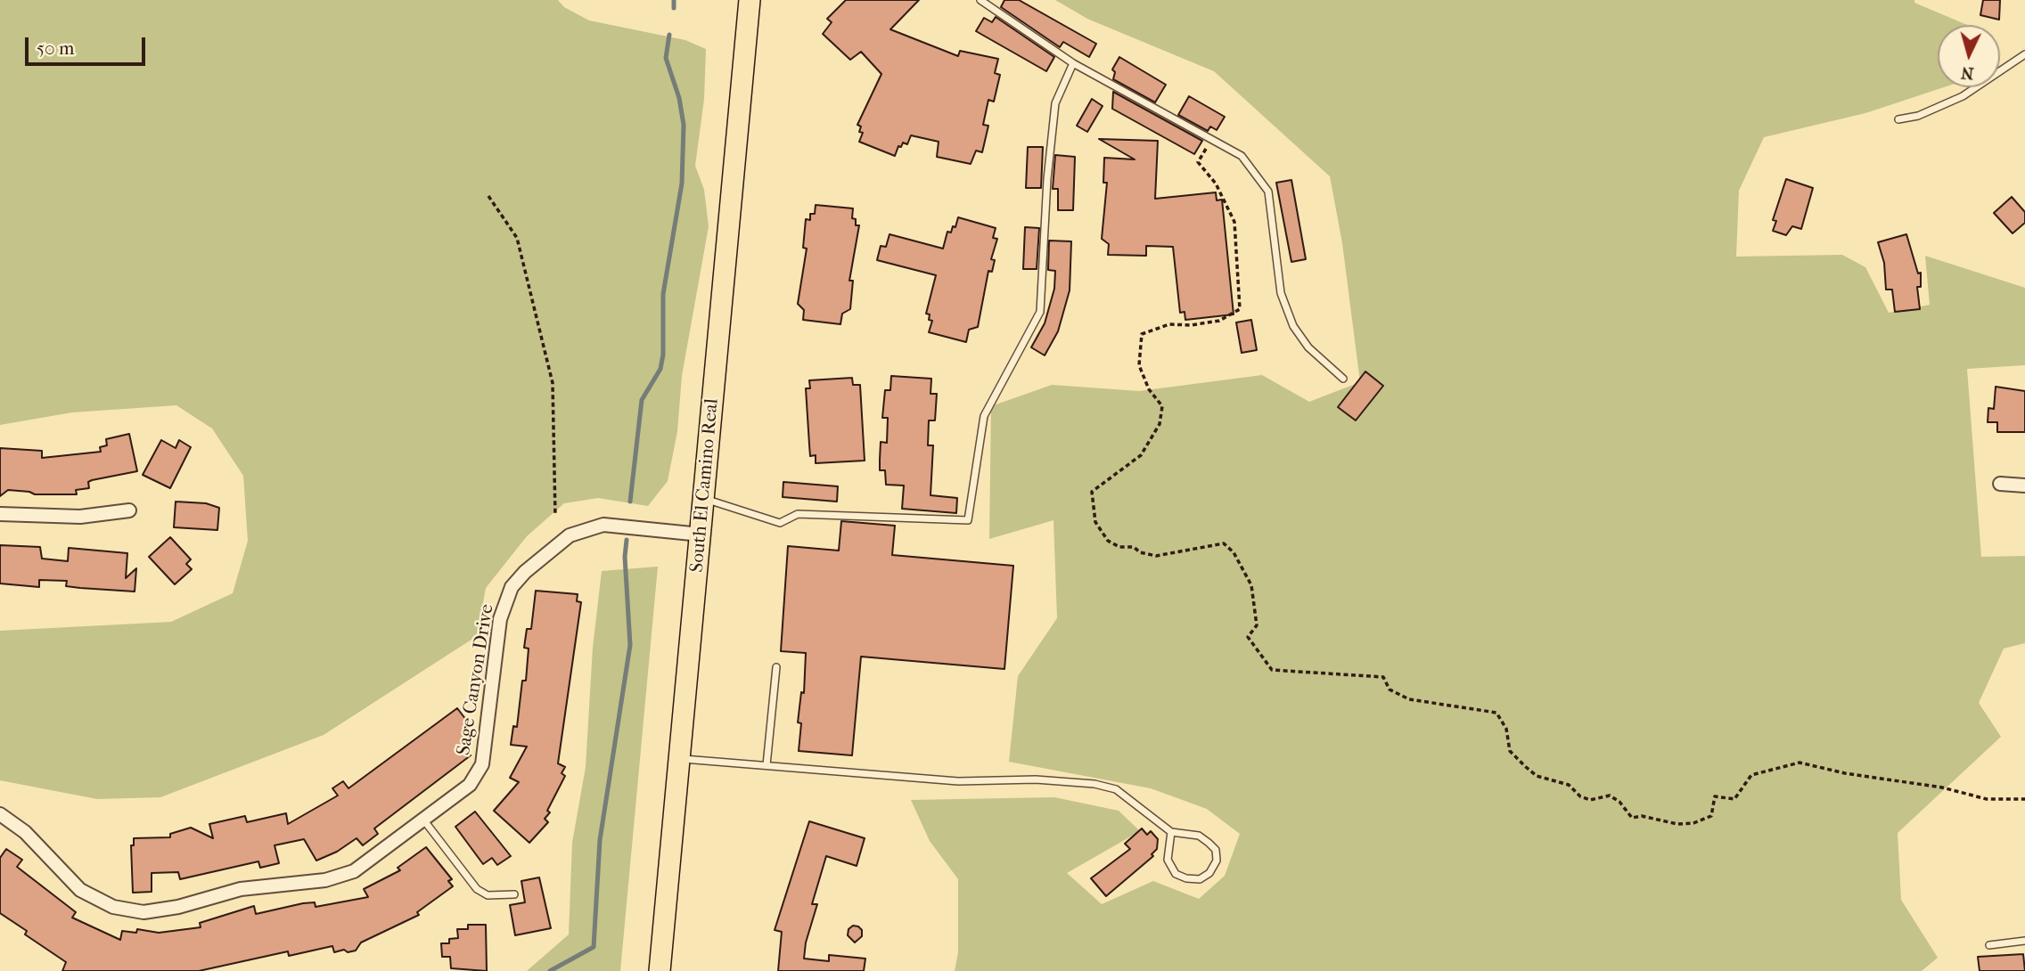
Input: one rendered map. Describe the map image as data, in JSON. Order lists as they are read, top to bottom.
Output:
{
  "streets": {
    "main road": ["South El Camino Real"],
    "street": ["Sage Canyon Drive"]
  },
  "crossings": [
    ["South El Camino Real", "Sage Canyon Drive"]
  ],
  "scale_bar": "50 m",
  "north": "bottom"
}
